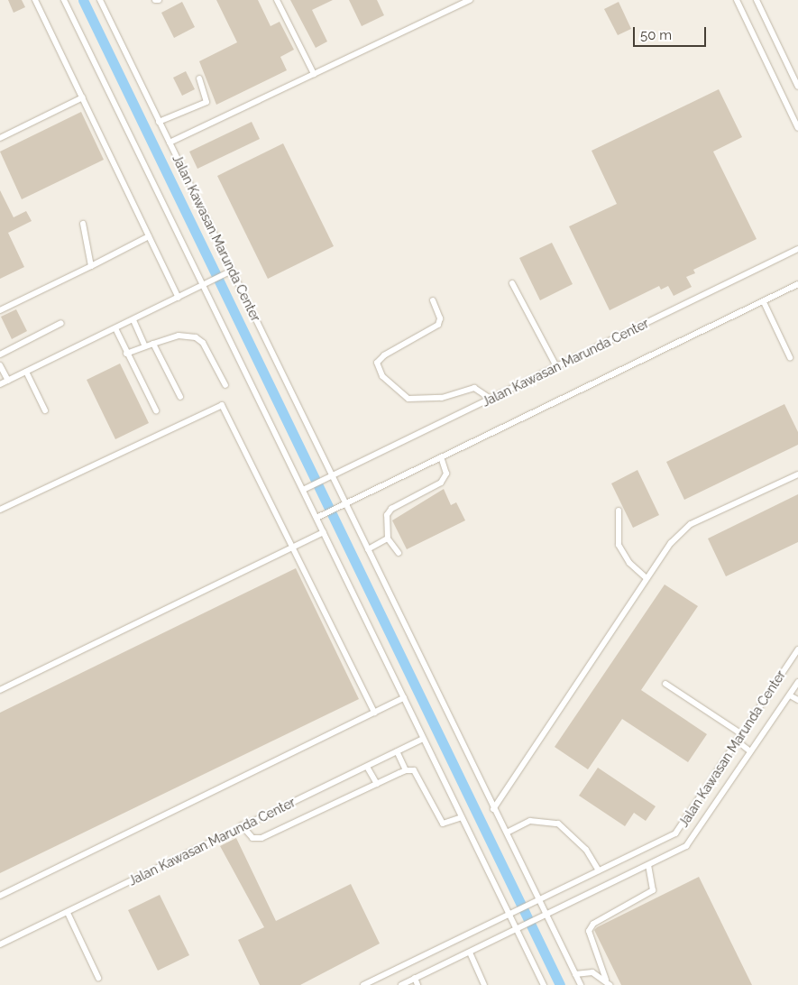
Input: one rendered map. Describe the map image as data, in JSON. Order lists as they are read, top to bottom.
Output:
{
  "streets": {
    "lane": ["Jalan Kawasan Marunda Center"]
  },
  "scale_bar": "50 m"
}
